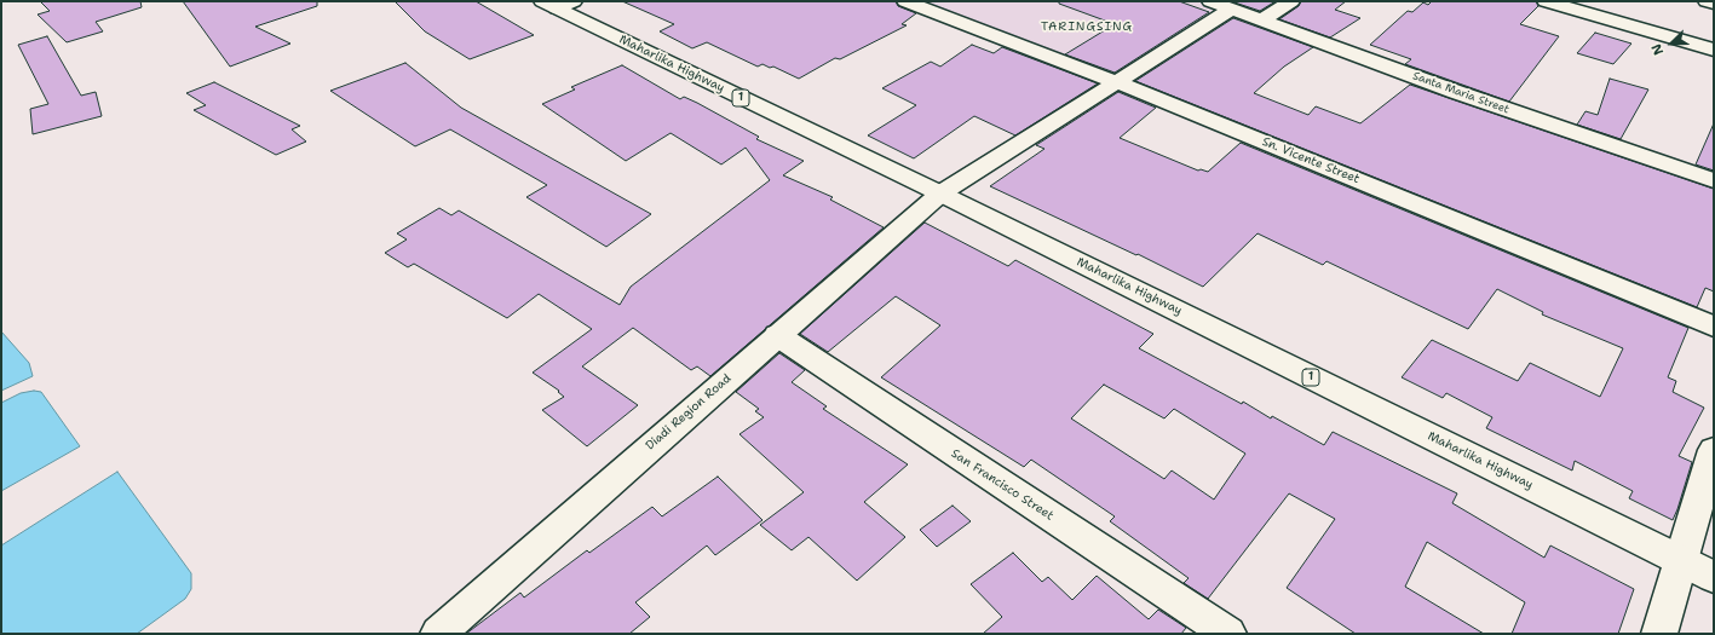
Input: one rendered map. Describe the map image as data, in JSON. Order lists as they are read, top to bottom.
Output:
{
  "streets": {
    "main road": [
      "Maharlika Highway",
      "Santa Maria Street",
      "1",
      "Sn. Vicente Street",
      "Diadi Region Road",
      "San Francisco Street"
    ]
  },
  "crossings": [
    ["Maharlika Highway", "Diadi Region Road"],
    ["Santa Maria Street", "Diadi Region Road"],
    ["Sn. Vicente Street", "Diadi Region Road"],
    ["Diadi Region Road", "San Francisco Street"]
  ],
  "districts": ["TARINGSING"],
  "north": "bottom left"
}
